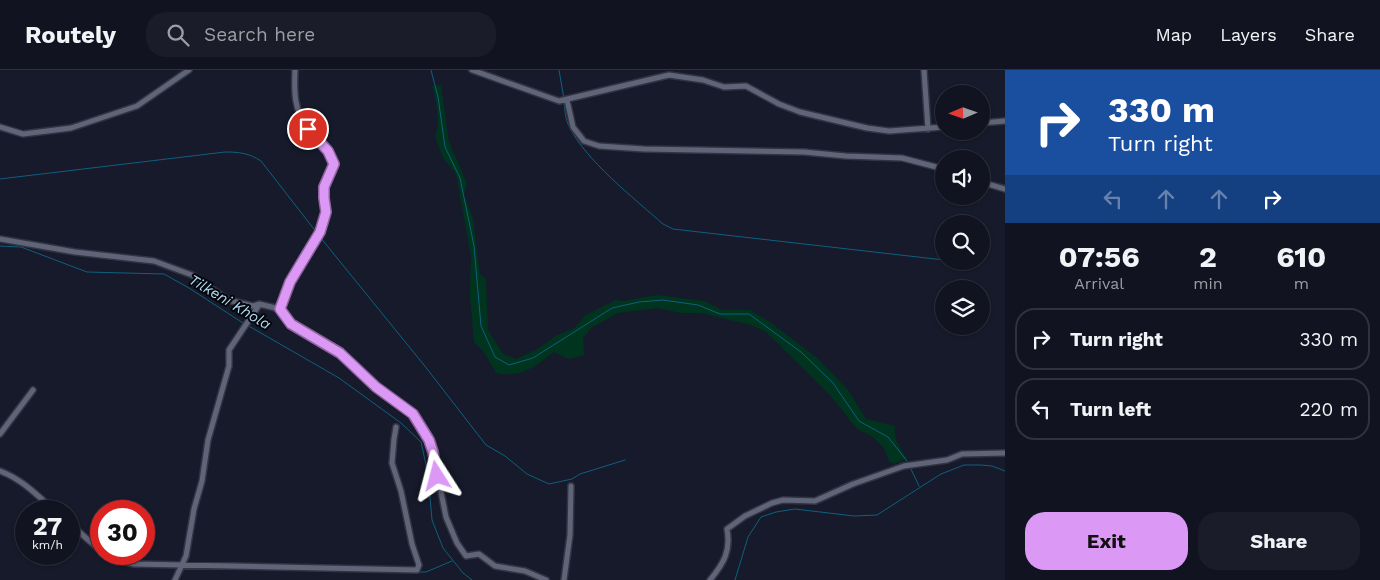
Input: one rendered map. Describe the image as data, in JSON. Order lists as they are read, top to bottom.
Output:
{
  "water": ["Tilkeni Khola"],
  "north": "left",
  "page": {
    "header": "Routely",
    "search": "Search here",
    "nav": ["Map", "Layers", "Share"],
    "turn": ["330 m", "Turn right"],
    "eta": [
      "07:56",
      "Arrival",
      "2",
      "min",
      "610",
      "m"
    ],
    "list": [
      {
        "name": "Turn right",
        "value": "330 m"
      },
      {
        "name": "Turn left",
        "value": "220 m"
      }
    ],
    "speed": "27 km/h",
    "limit": "30",
    "buttons": ["Exit", "Share"]
  }
}
